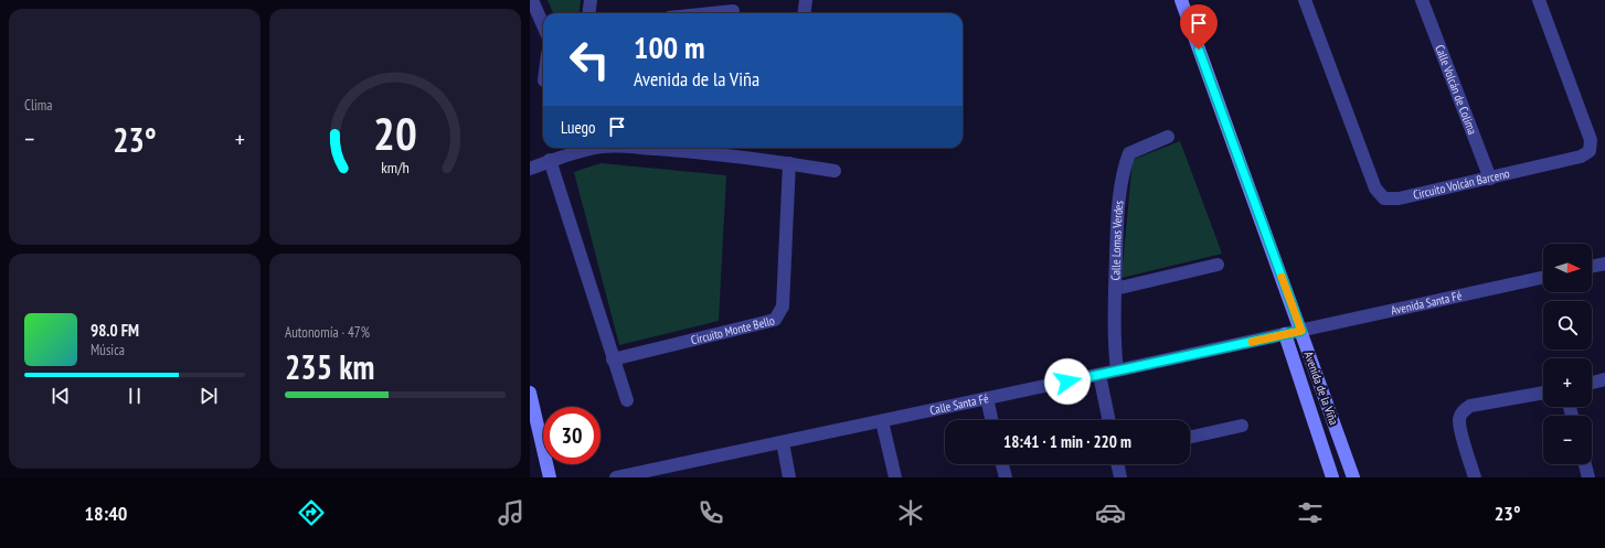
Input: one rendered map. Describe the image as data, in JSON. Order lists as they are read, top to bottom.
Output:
{
  "streets": {
    "street": [
      "Calle Volcán de Colima",
      "Circuito Volcán Barceno",
      "Calle Lomas Verdes",
      "Avenida Santa Fé",
      "Circuito Monte Bello",
      "Avenida de la Viña",
      "Calle Santa Fé"
    ]
  },
  "crossings": [
    ["Calle Volcán de Colima", "Circuito Volcán Barceno"],
    ["Calle Lomas Verdes", "Calle Santa Fé"],
    ["Avenida Santa Fé", "Avenida de la Viña"],
    ["Avenida Santa Fé", "Calle Santa Fé"],
    ["Avenida de la Viña", "Calle Santa Fé"]
  ],
  "north": "right",
  "page": {
    "tile": [
      "Clima",
      ["Autonomía · 47%", "235 km"]
    ],
    "turn": ["100 m", "Avenida de la Viña"],
    "then": "Luego",
    "heat": ["−", "23°", "+"],
    "map_buttons": ["+", "−"],
    "song": ["98.0 FM", "Música"],
    "limit": "30",
    "trip": "18:41 · 1 min · 220 m",
    "tabs": ["18:40", "23°"],
    "gauge": ["20", "km/h"]
  }
}
